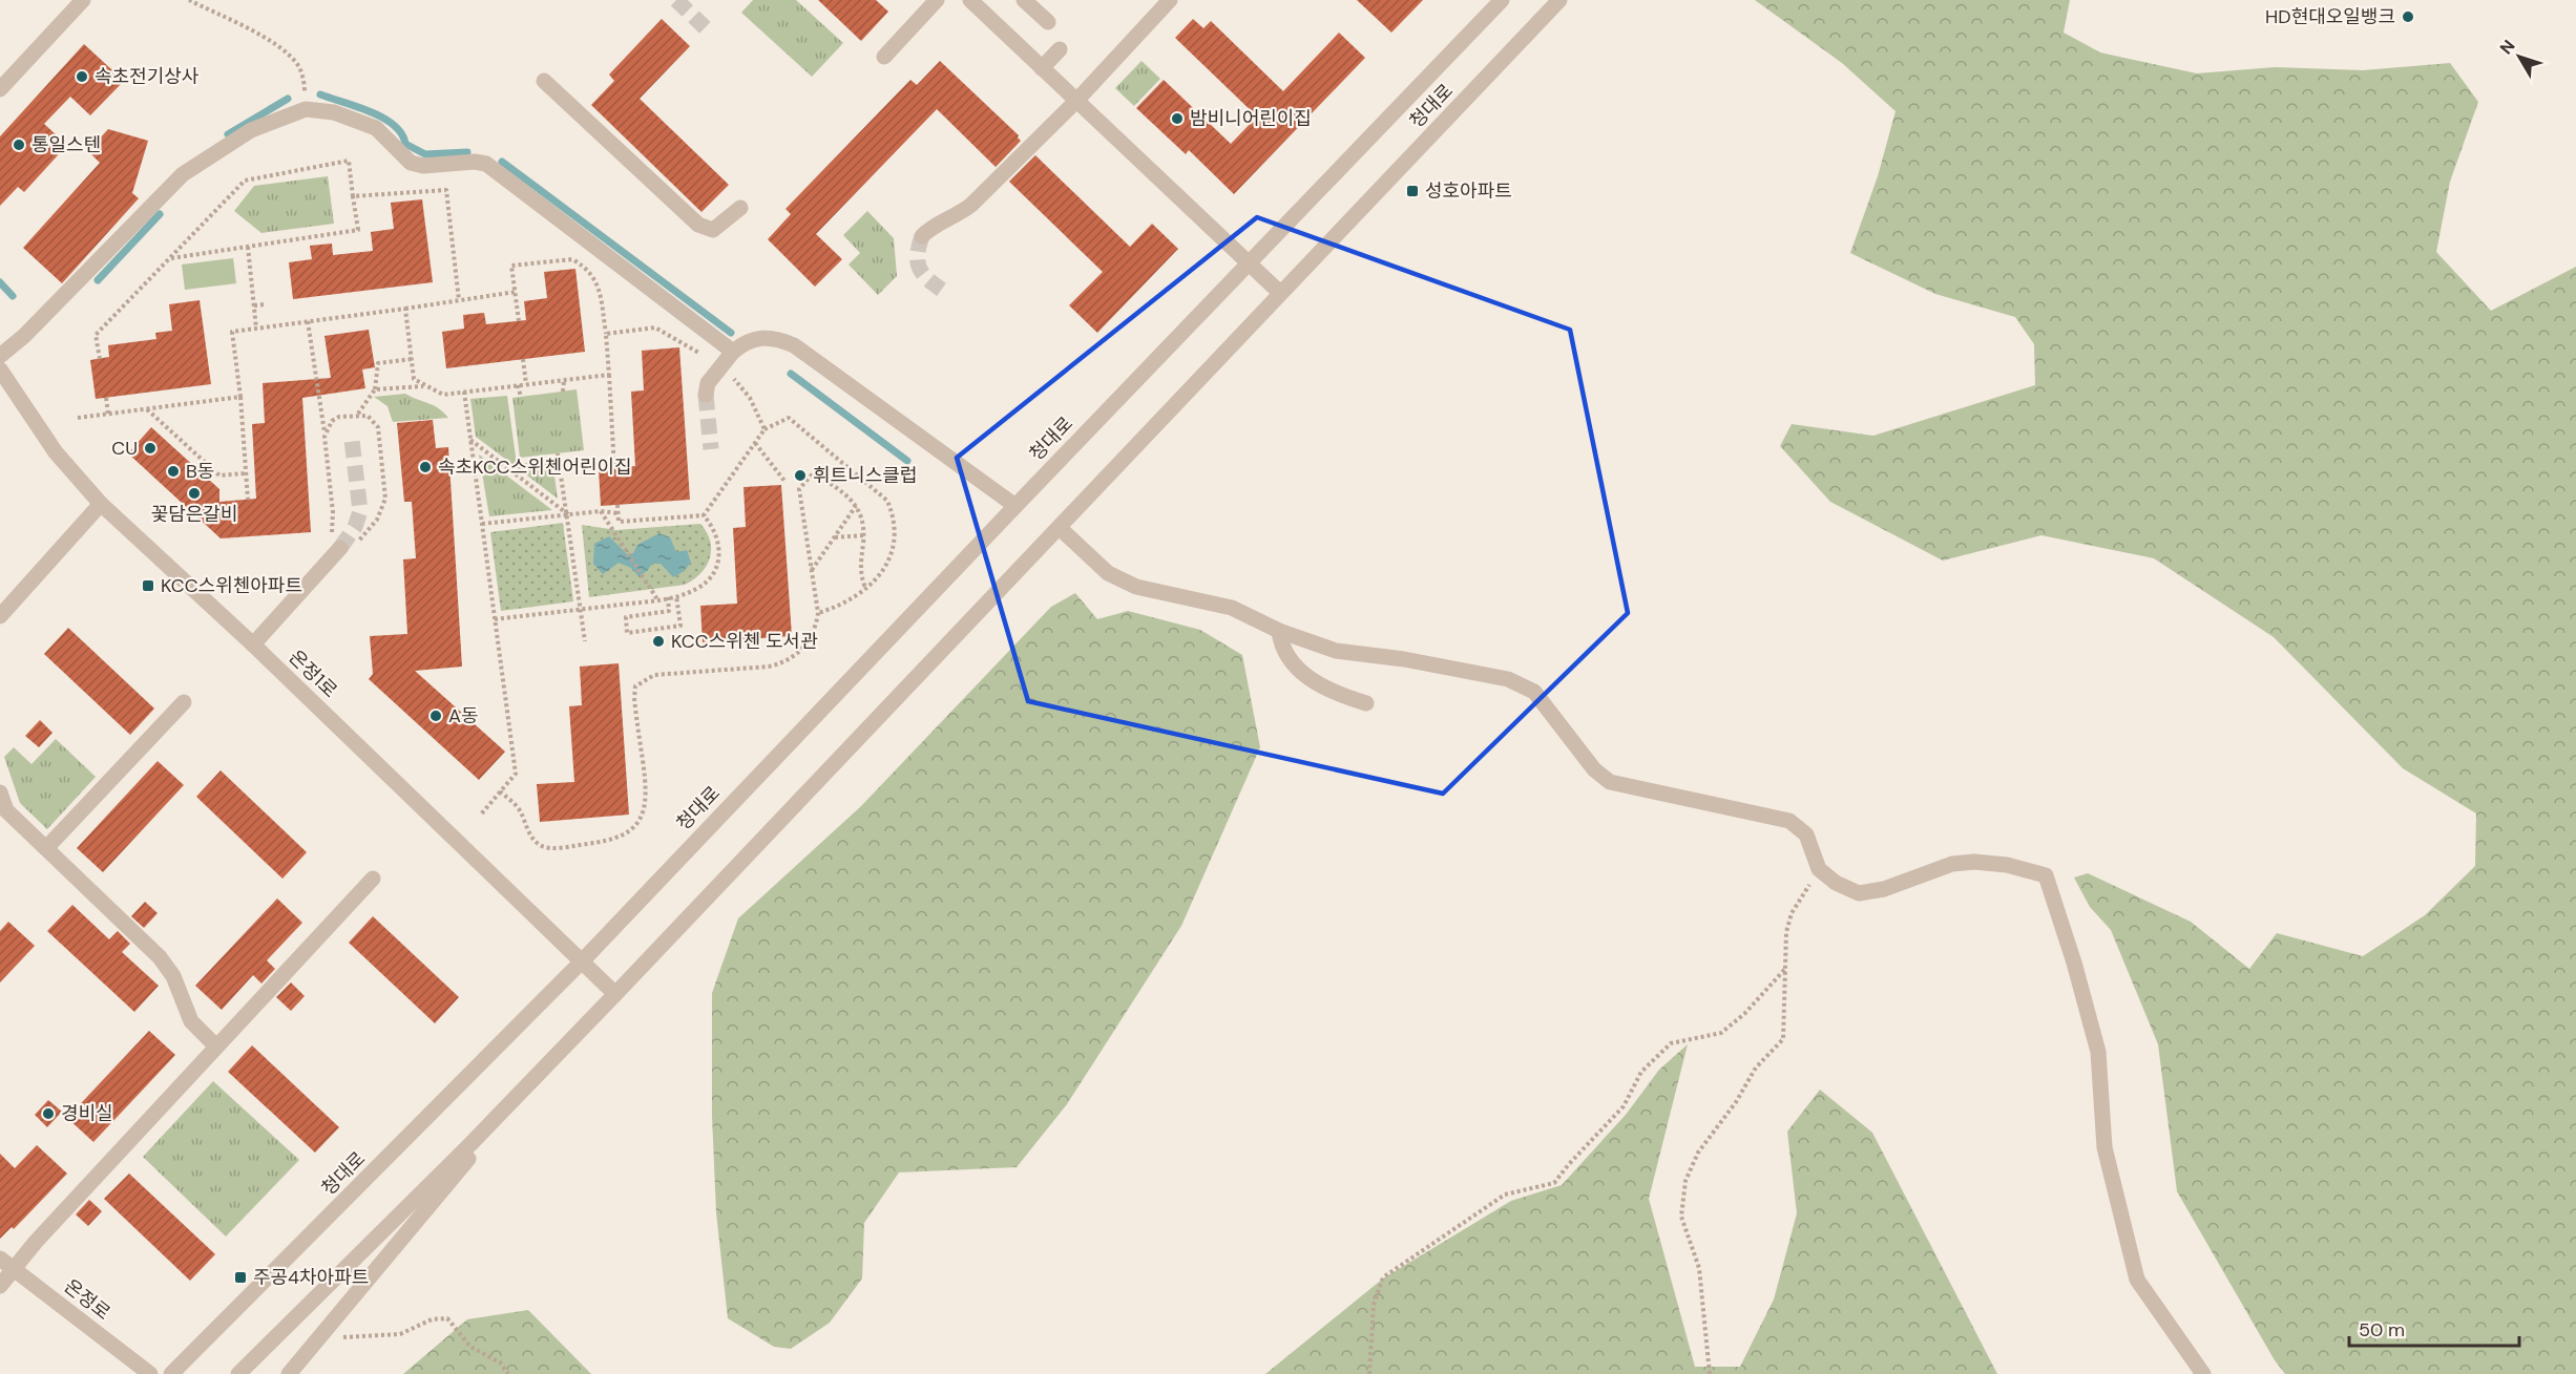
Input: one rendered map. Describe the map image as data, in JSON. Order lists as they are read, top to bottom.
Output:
{
  "streets": {
    "street": ["청대로", "온정1로", "온정로"]
  },
  "crossings": [
    ["청대로", "온정1로"]
  ],
  "places": {
    "other": [
      "HD현대오일뱅크",
      "속초전기상사",
      "밤비니어린이집",
      "통일스텐",
      "CU",
      "속초KCC스위첸어린이집",
      "B동",
      "휘트니스클럽",
      "꽃담은갈비",
      "KCC스위첸 도서관",
      "A동",
      "경비실"
    ],
    "transit": ["성호아파트", "KCC스위첸아파트", "주공4차아파트"]
  },
  "scale_bar": "50 m",
  "north": "top left"
}
